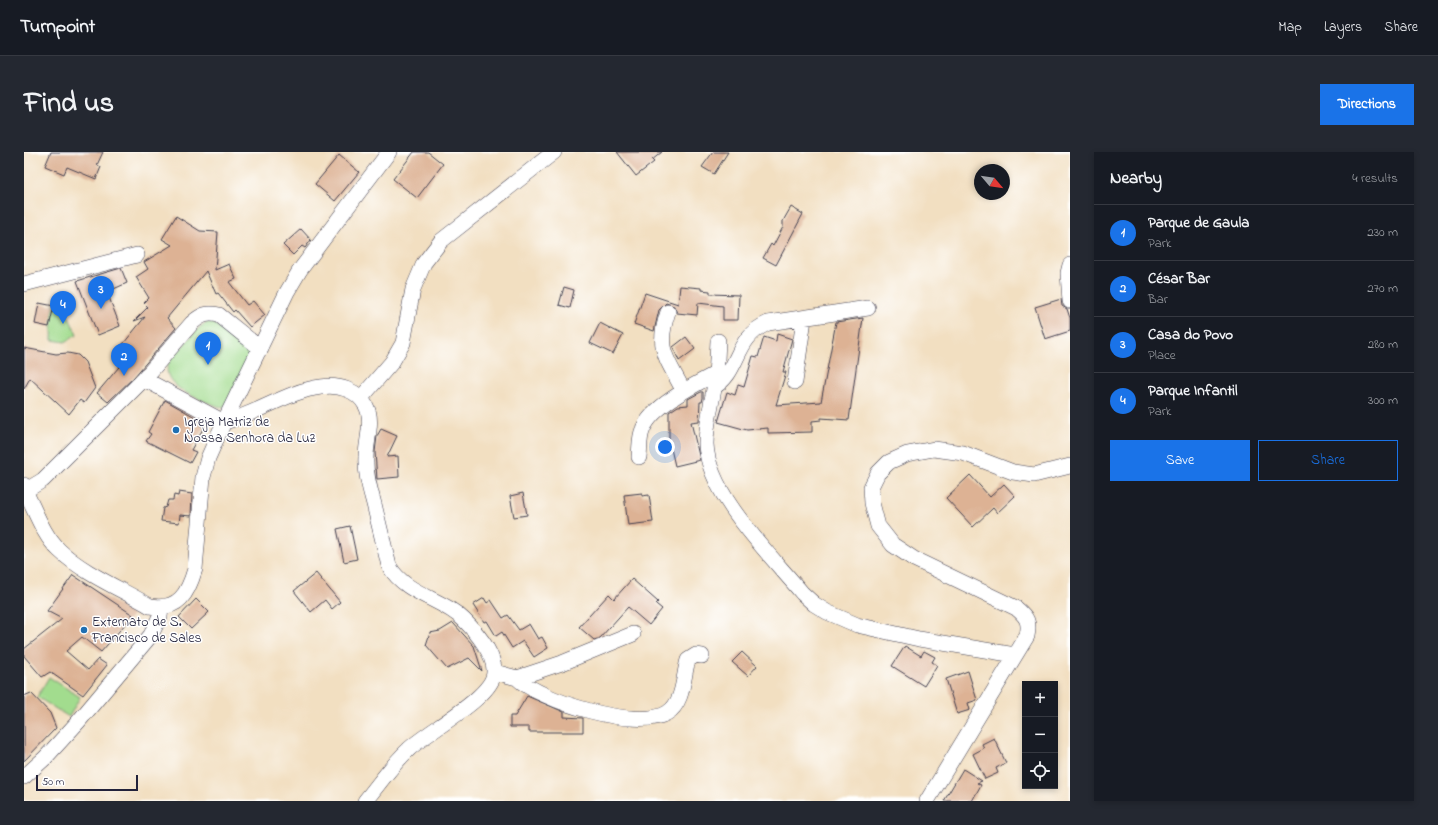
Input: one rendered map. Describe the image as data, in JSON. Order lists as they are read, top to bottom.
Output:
{
  "places": ["Igreja Matriz de Nossa Senhora da Luz", "Externato de S. Francisco de Sales"],
  "scale_bar": "50 m",
  "north": "bottom right",
  "page": {
    "header": "Turnpoint",
    "nav": ["Map", "Layers", "Share"],
    "title": "Find us",
    "buttons": [
      "Directions",
      ["Save", "Share"]
    ],
    "heading": ["Nearby", "4 results"],
    "list": [
      {
        "mark": "1",
        "name": "Parque de Gaula",
        "note": "Park",
        "value": "230 m"
      },
      {
        "mark": "2",
        "name": "César Bar",
        "note": "Bar",
        "value": "270 m"
      },
      {
        "mark": "3",
        "name": "Casa do Povo",
        "note": "Place",
        "value": "280 m"
      },
      {
        "mark": "4",
        "name": "Parque Infantil",
        "note": "Park",
        "value": "300 m"
      }
    ],
    "pins": [
      "3",
      "4",
      "1",
      "2"
    ],
    "map_buttons": ["+", "−"],
    "scale": "50 m"
  }
}
